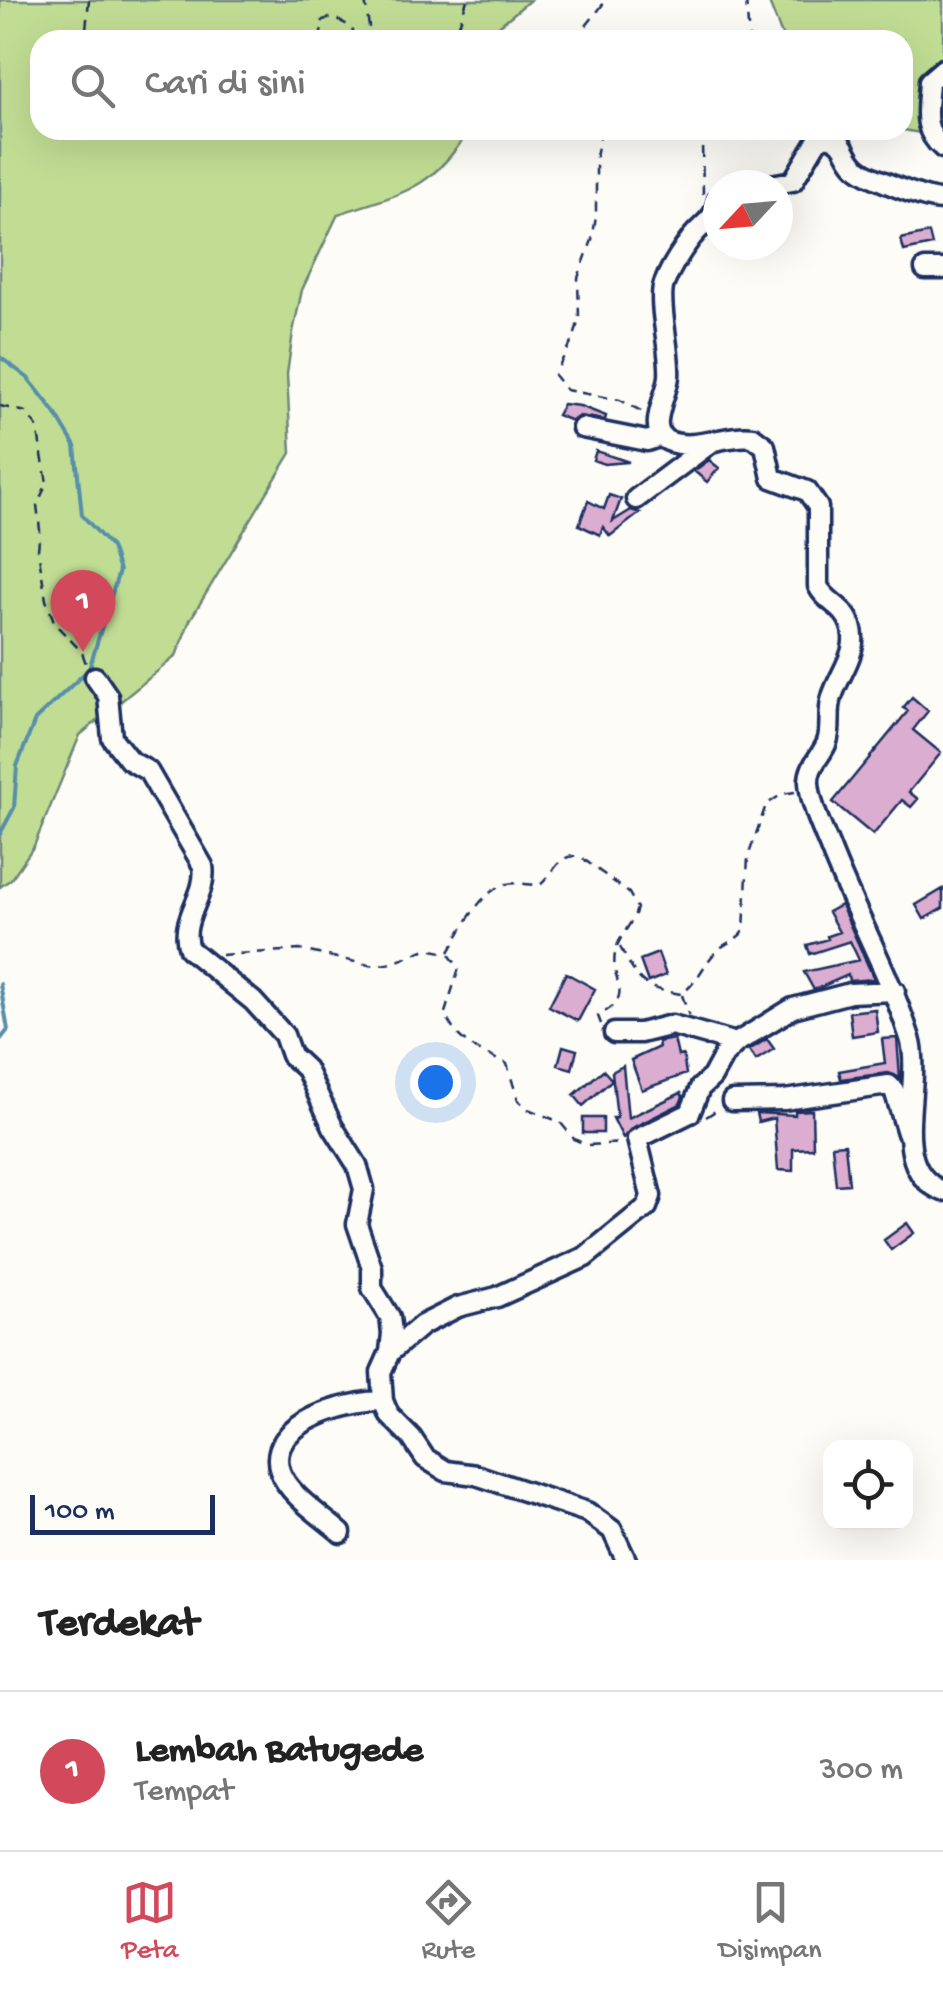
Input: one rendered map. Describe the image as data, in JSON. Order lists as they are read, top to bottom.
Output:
{
  "scale_bar": "100 m",
  "north": "bottom left",
  "page": {
    "search": "Cari di sini",
    "pins": "1",
    "scale": "100 m",
    "heading": "Terdekat",
    "list": [
      {
        "mark": "1",
        "name": "Lembah Batugede",
        "note": "Tempat",
        "value": "300 m"
      }
    ],
    "nav": ["Peta", "Rute", "Disimpan"]
  }
}
